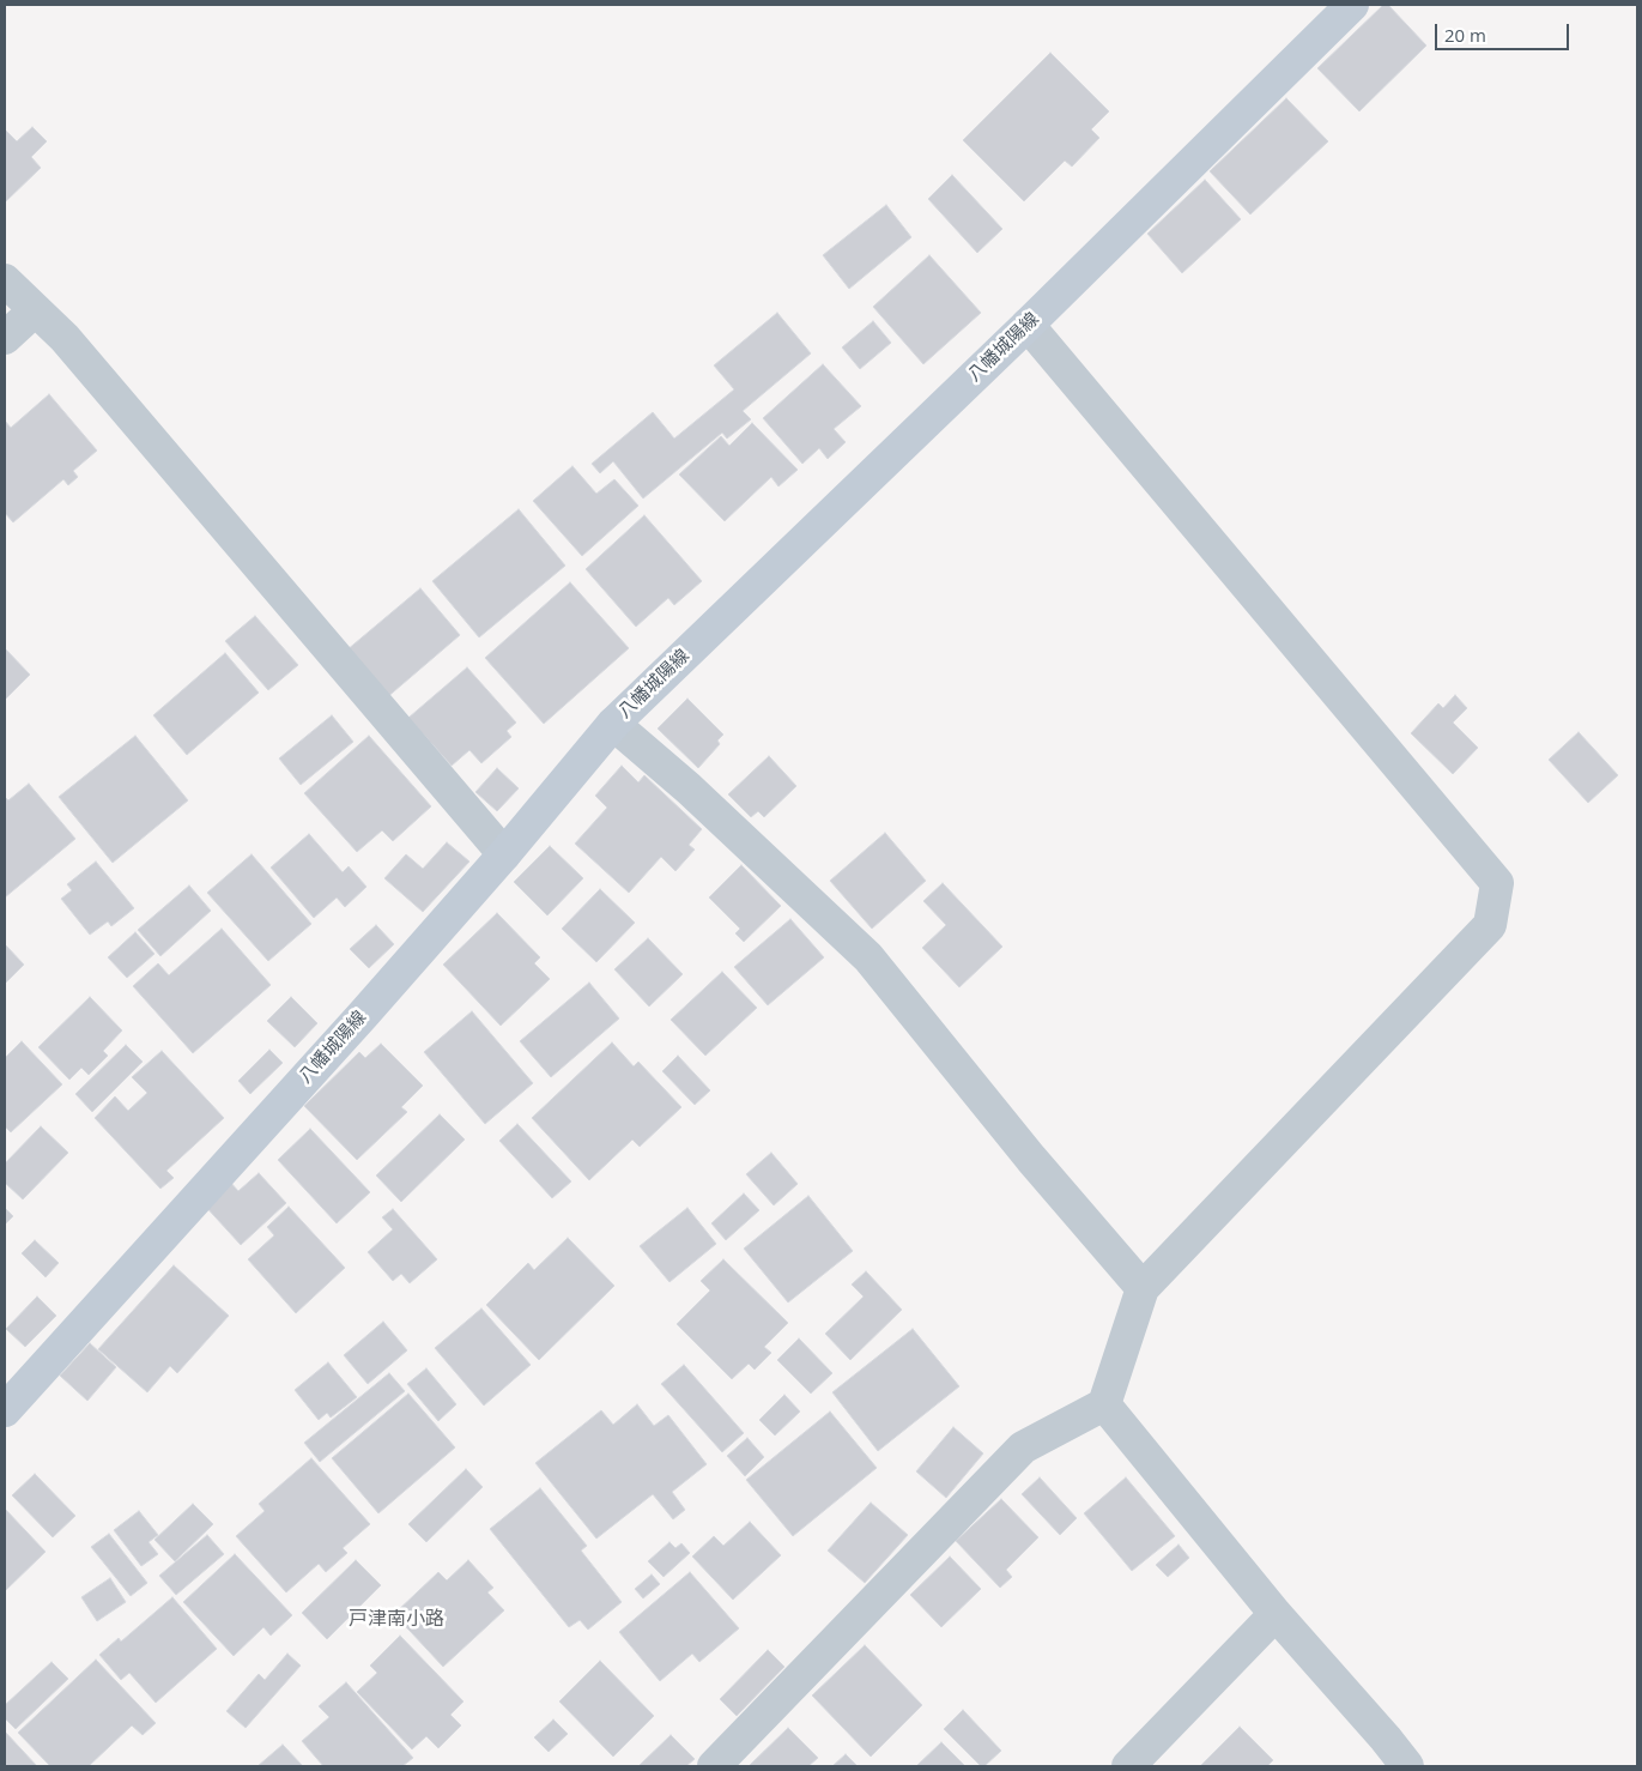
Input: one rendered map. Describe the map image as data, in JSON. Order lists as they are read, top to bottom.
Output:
{
  "streets": {
    "main road": ["八幡城陽線"]
  },
  "districts": ["戸津南小路"],
  "scale_bar": "20 m"
}
